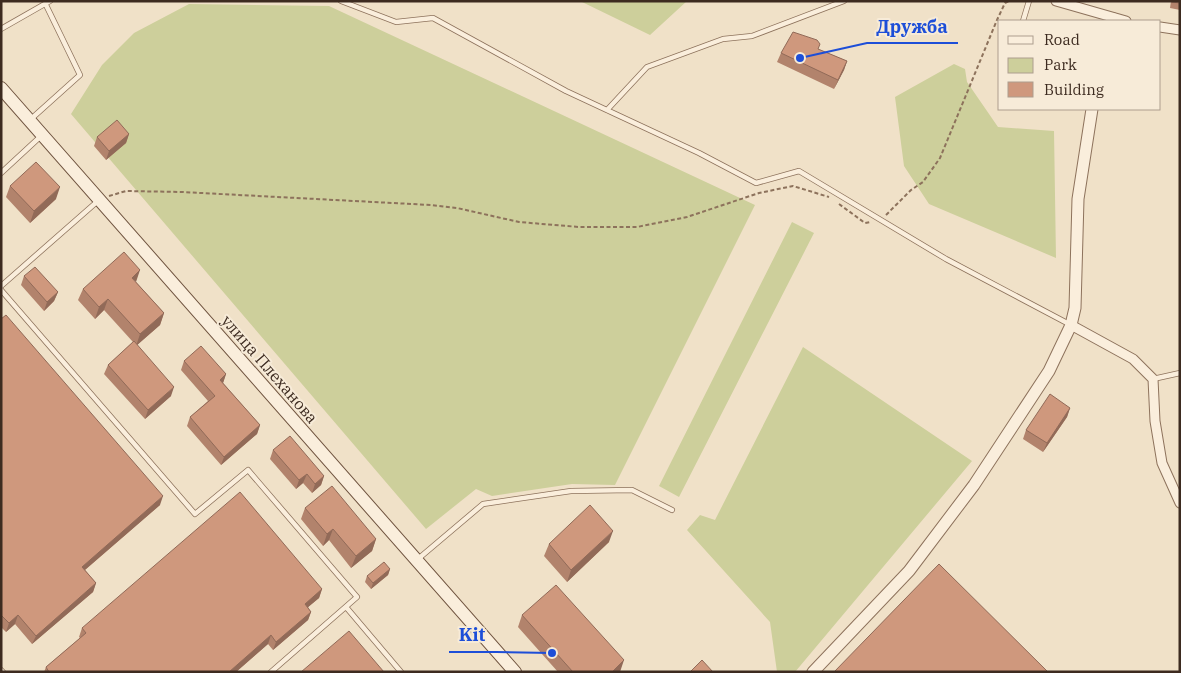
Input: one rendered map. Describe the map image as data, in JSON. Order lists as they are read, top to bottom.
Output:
{
  "streets": {
    "main road": ["улица Плеханова"]
  },
  "places": ["Дружба", "Kit"],
  "legend": ["Road", "Park", "Building"]
}
